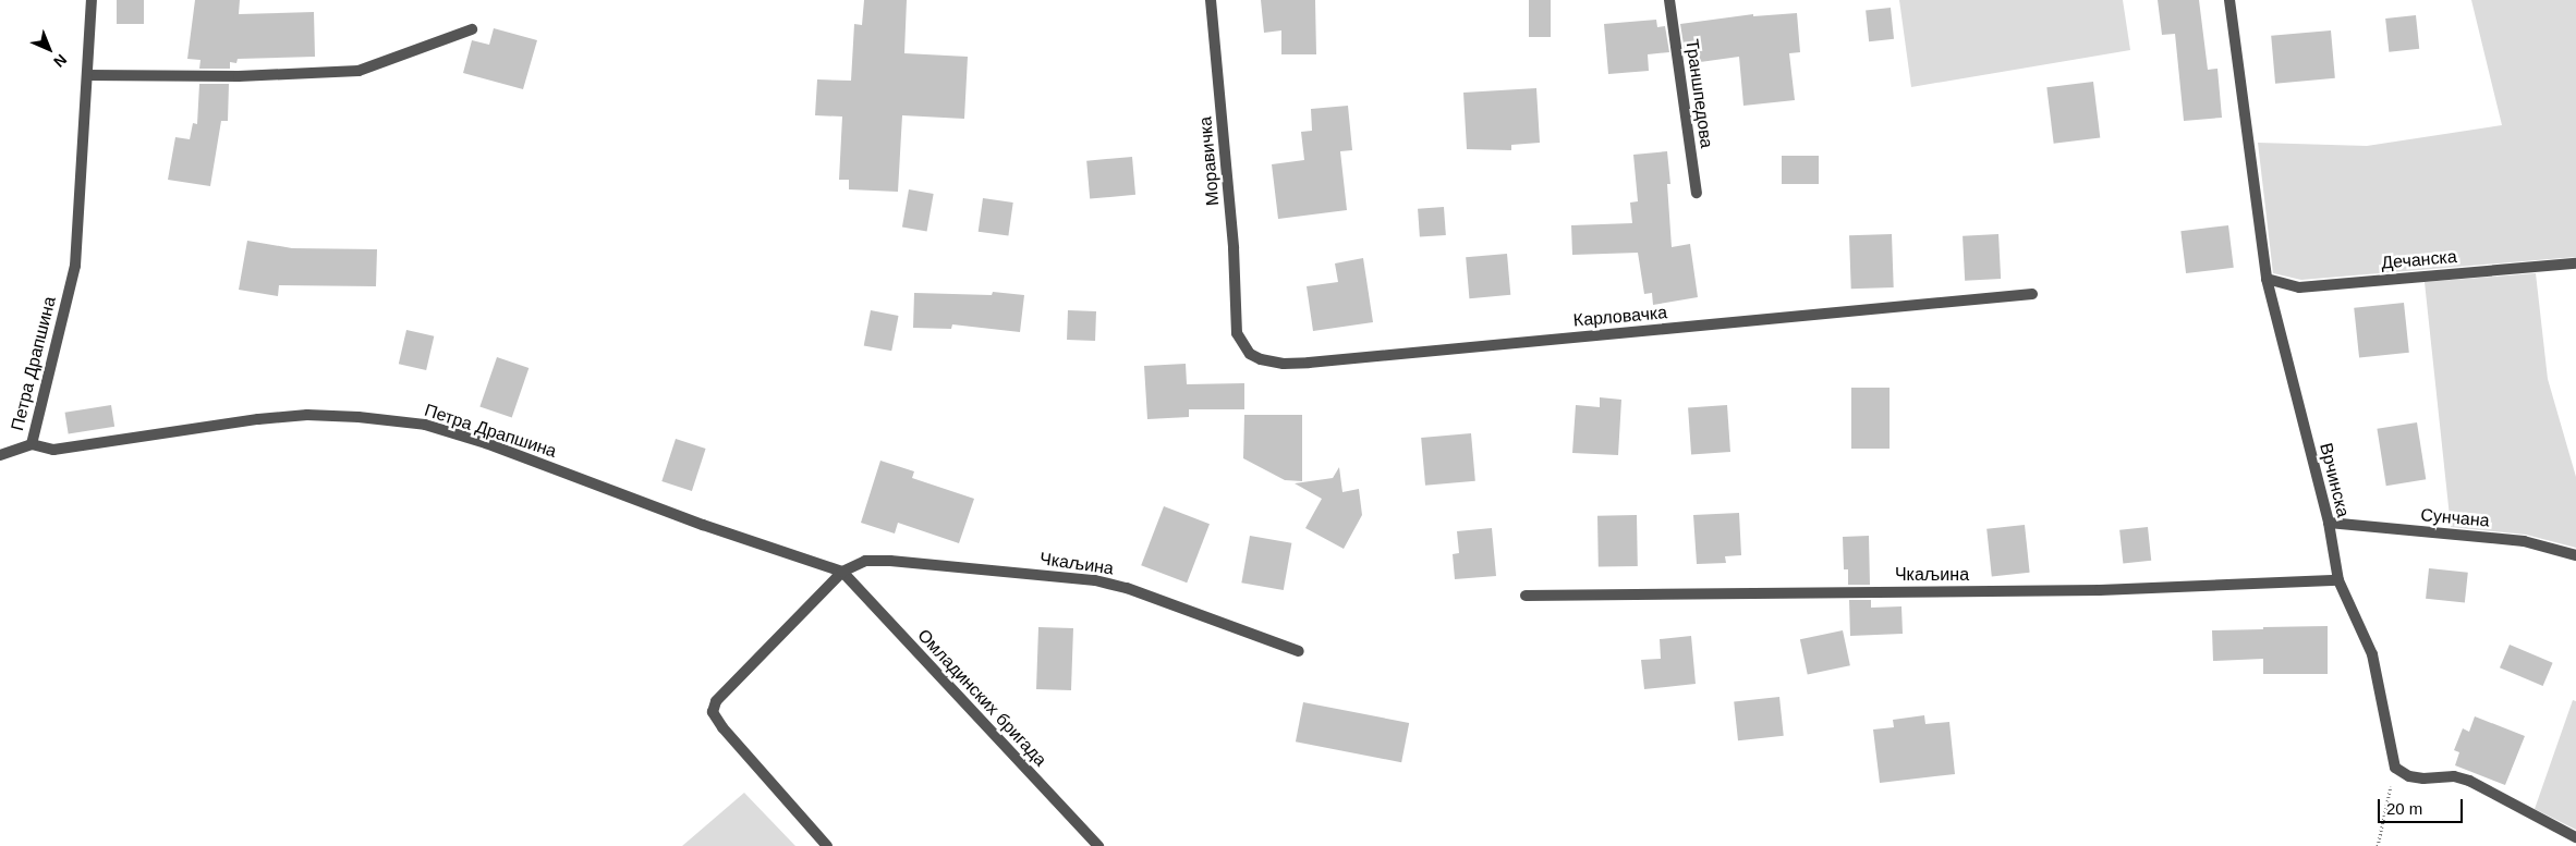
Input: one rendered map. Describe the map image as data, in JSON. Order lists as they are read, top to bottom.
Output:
{
  "streets": {
    "street": [
      "Траншпедова",
      "Моравичка",
      "Дечанска",
      "Карловачка",
      "Петра Драпшина",
      "Врчинска",
      "Сунчана",
      "Чкаљина",
      "Омладинских бригада"
    ]
  },
  "crossings": [
    ["Моравичка", "Карловачка"],
    ["Дечанска", "Врчинска"],
    ["Петра Драпшина", "Чкаљина"],
    ["Петра Драпшина", "Омладинских бригада"],
    ["Врчинска", "Сунчана"],
    ["Врчинска", "Чкаљина"],
    ["Чкаљина", "Омладинских бригада"]
  ],
  "scale_bar": "20 m",
  "north": "bottom right"
}
